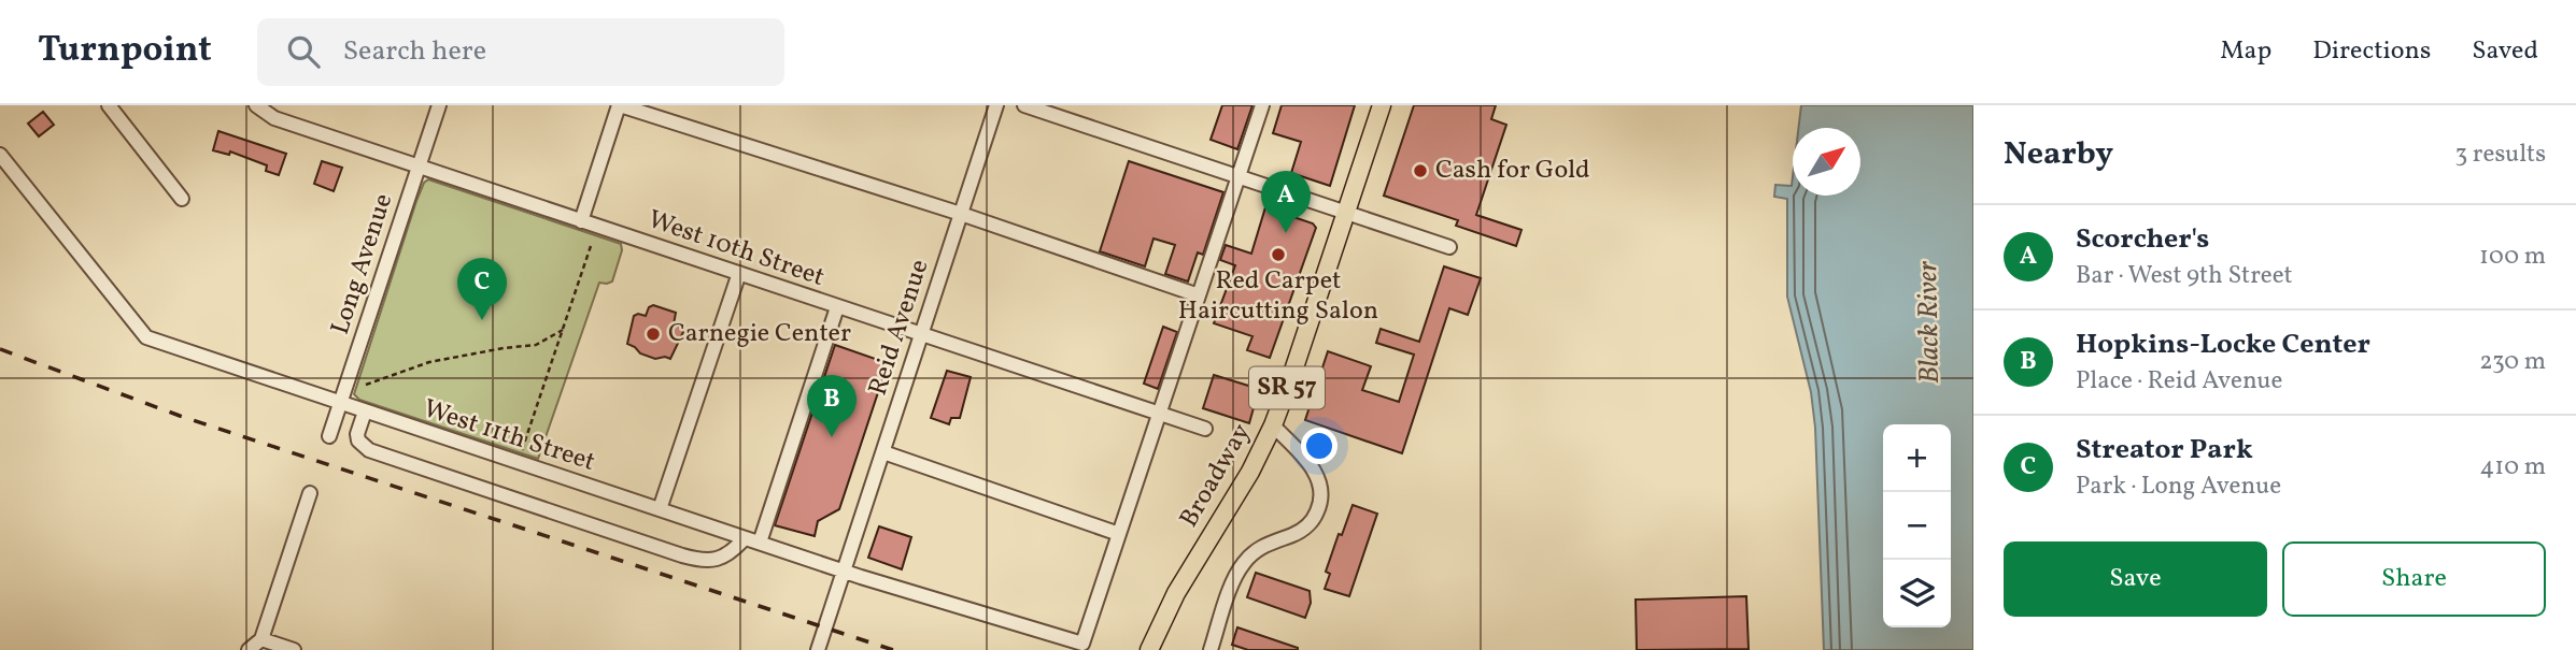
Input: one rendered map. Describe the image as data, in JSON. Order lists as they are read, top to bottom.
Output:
{
  "streets": {
    "main road": ["SR 57", "Broadway"],
    "street": [
      "West 10th Street",
      "Long Avenue",
      "Reid Avenue",
      "West 11th Street"
    ]
  },
  "crossings": [
    ["West 10th Street", "Long Avenue"],
    ["West 10th Street", "Reid Avenue"],
    ["Long Avenue", "West 11th Street"],
    ["Reid Avenue", "West 11th Street"]
  ],
  "water": ["Black River"],
  "places": ["Cash for Gold", "Red Carpet Haircutting Salon", "Carnegie Center"],
  "north": "top right",
  "page": {
    "header": "Turnpoint",
    "search": "Search here",
    "nav": ["Map", "Directions", "Saved"],
    "heading": ["Nearby", "3 results"],
    "pins": ["A", "C", "B"],
    "list": [
      {
        "mark": "A",
        "name": "Scorcher's",
        "note": "Bar · West 9th Street",
        "value": "100 m"
      },
      {
        "mark": "B",
        "name": "Hopkins-Locke Center",
        "note": "Place · Reid Avenue",
        "value": "230 m"
      },
      {
        "mark": "C",
        "name": "Streator Park",
        "note": "Park · Long Avenue",
        "value": "410 m"
      }
    ],
    "map_buttons": ["+", "−"],
    "buttons": ["Save", "Share"]
  }
}
